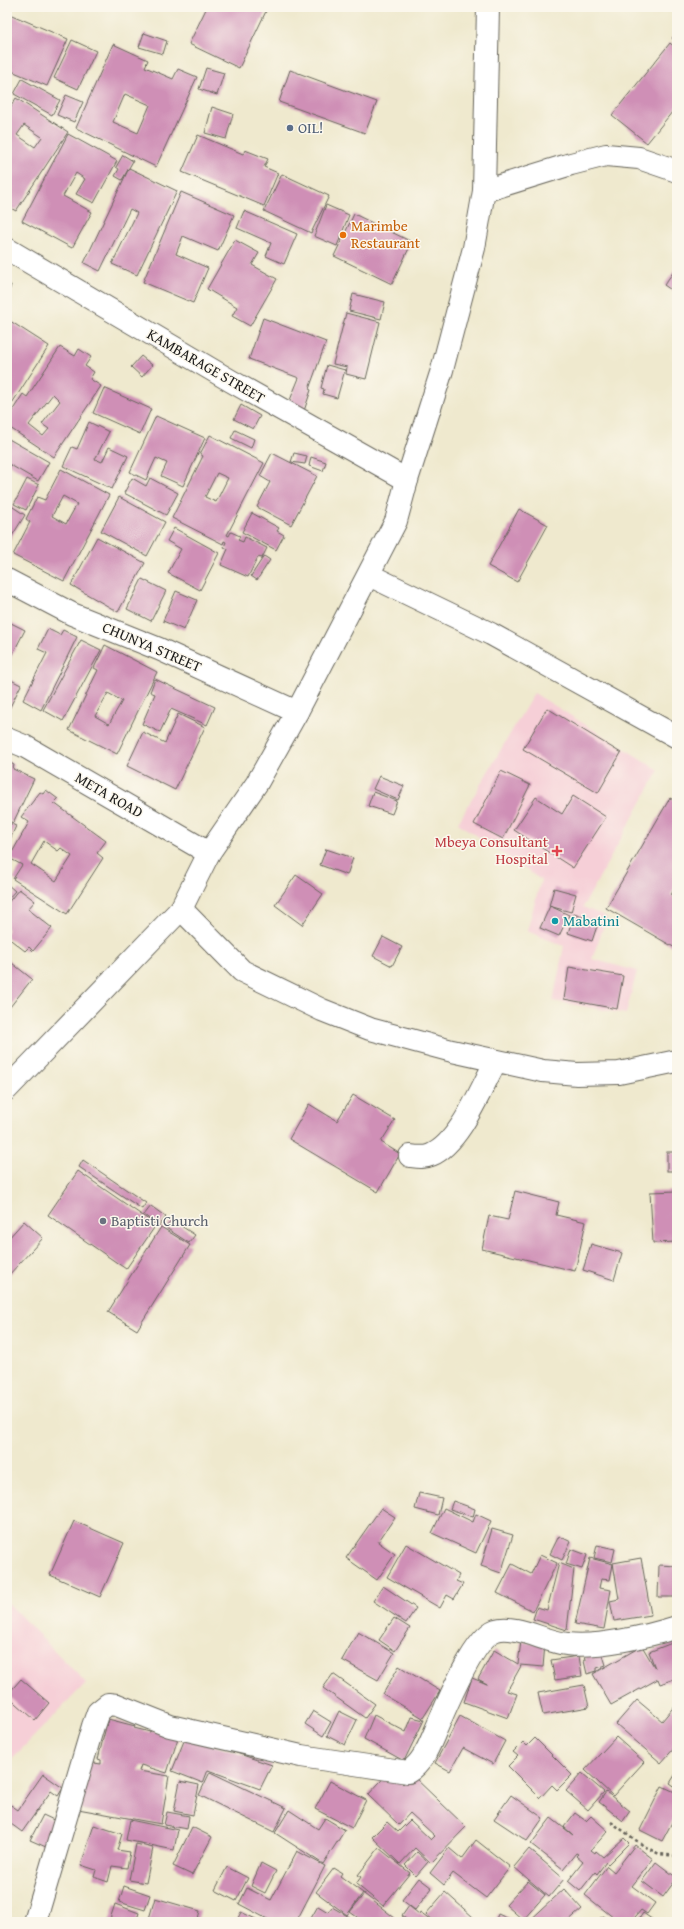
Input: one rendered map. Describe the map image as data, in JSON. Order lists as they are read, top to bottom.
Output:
{
  "streets": {
    "street": ["KAMBARAGE STREET", "CHUNYA STREET", "META ROAD"]
  },
  "places": {
    "other": [
      "OIL!",
      "Marimbe Restaurant",
      "Mabatini",
      "Baptisti Church"
    ],
    "health": ["Mbeya Consultant Hospital"]
  }
}
